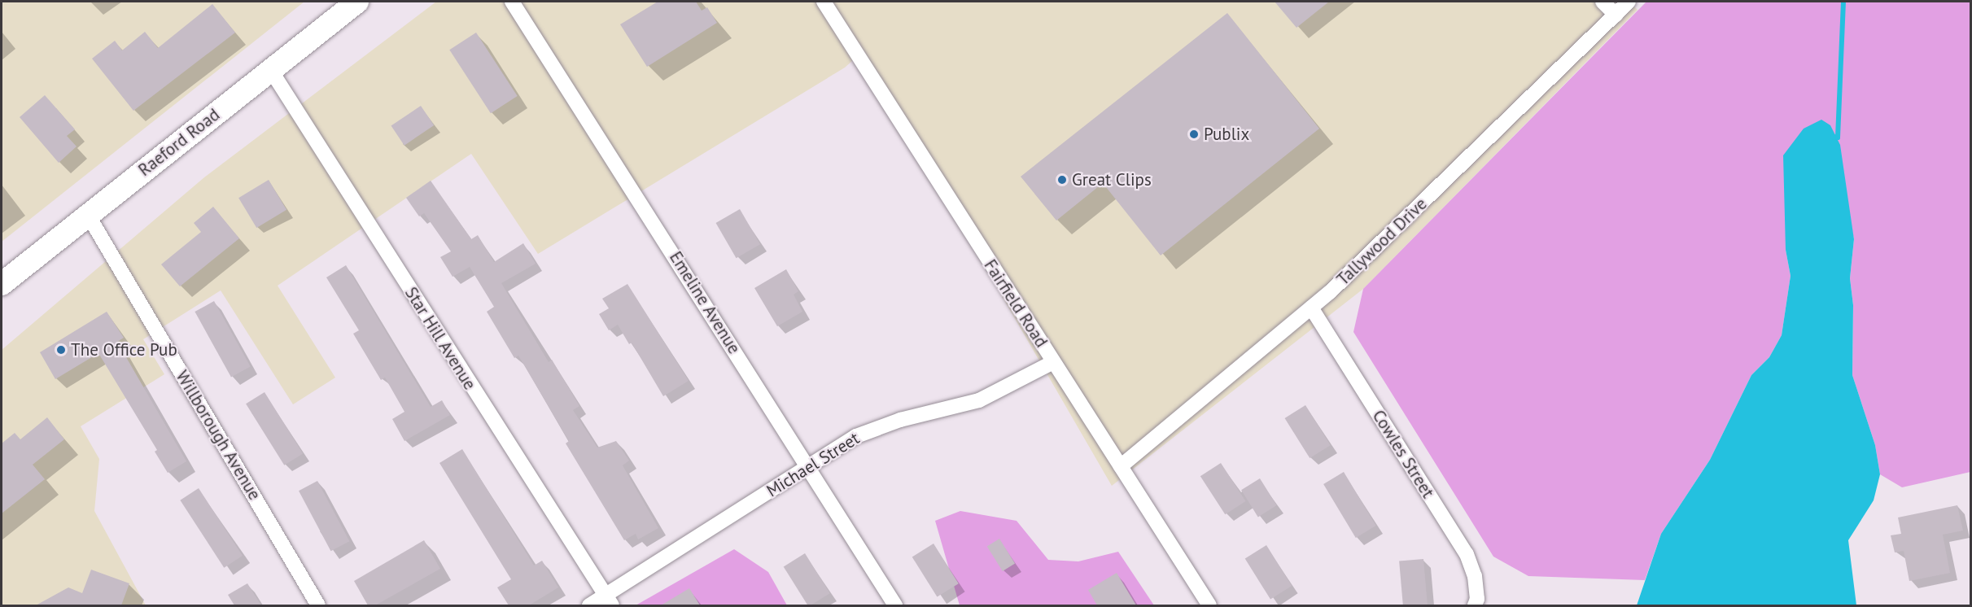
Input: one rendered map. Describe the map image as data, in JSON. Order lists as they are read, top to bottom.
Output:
{
  "streets": {
    "main road": ["Raeford Road"],
    "street": [
      "Tallywood Drive",
      "Emeline Avenue",
      "Fairfield Road",
      "Star Hill Avenue",
      "Willborough Avenue",
      "Cowles Street",
      "Michael Street"
    ]
  },
  "crossings": [
    ["Raeford Road", "Star Hill Avenue"],
    ["Raeford Road", "Willborough Avenue"],
    ["Tallywood Drive", "Fairfield Road"],
    ["Tallywood Drive", "Cowles Street"],
    ["Emeline Avenue", "Michael Street"],
    ["Fairfield Road", "Michael Street"],
    ["Star Hill Avenue", "Michael Street"]
  ],
  "places": ["Publix", "Great Clips", "The Office Pub"]
}
